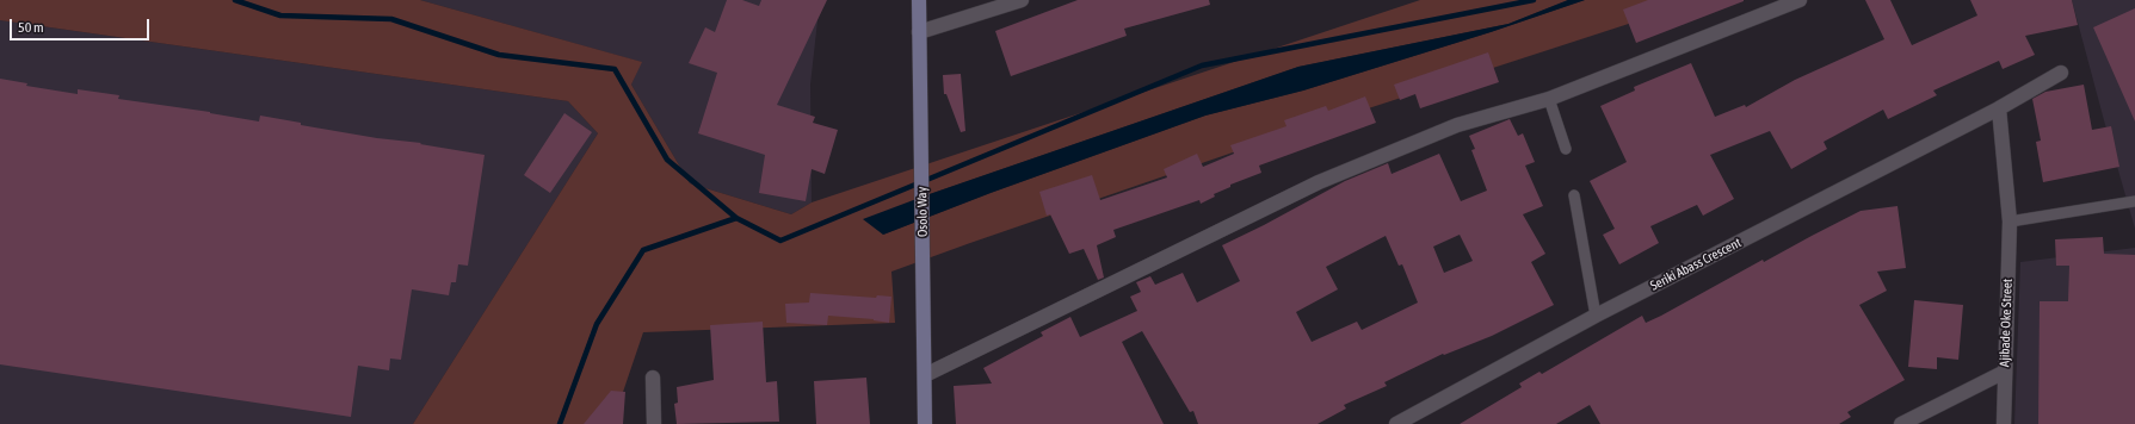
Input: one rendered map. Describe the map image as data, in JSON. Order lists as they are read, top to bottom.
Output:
{
  "streets": {
    "main road": ["Osolo Way"],
    "street": ["Seriki Abass Crescent", "Ajibade Oke Street"]
  },
  "crossings": [
    ["Seriki Abass Crescent", "Ajibade Oke Street"]
  ],
  "scale_bar": "50 m"
}
